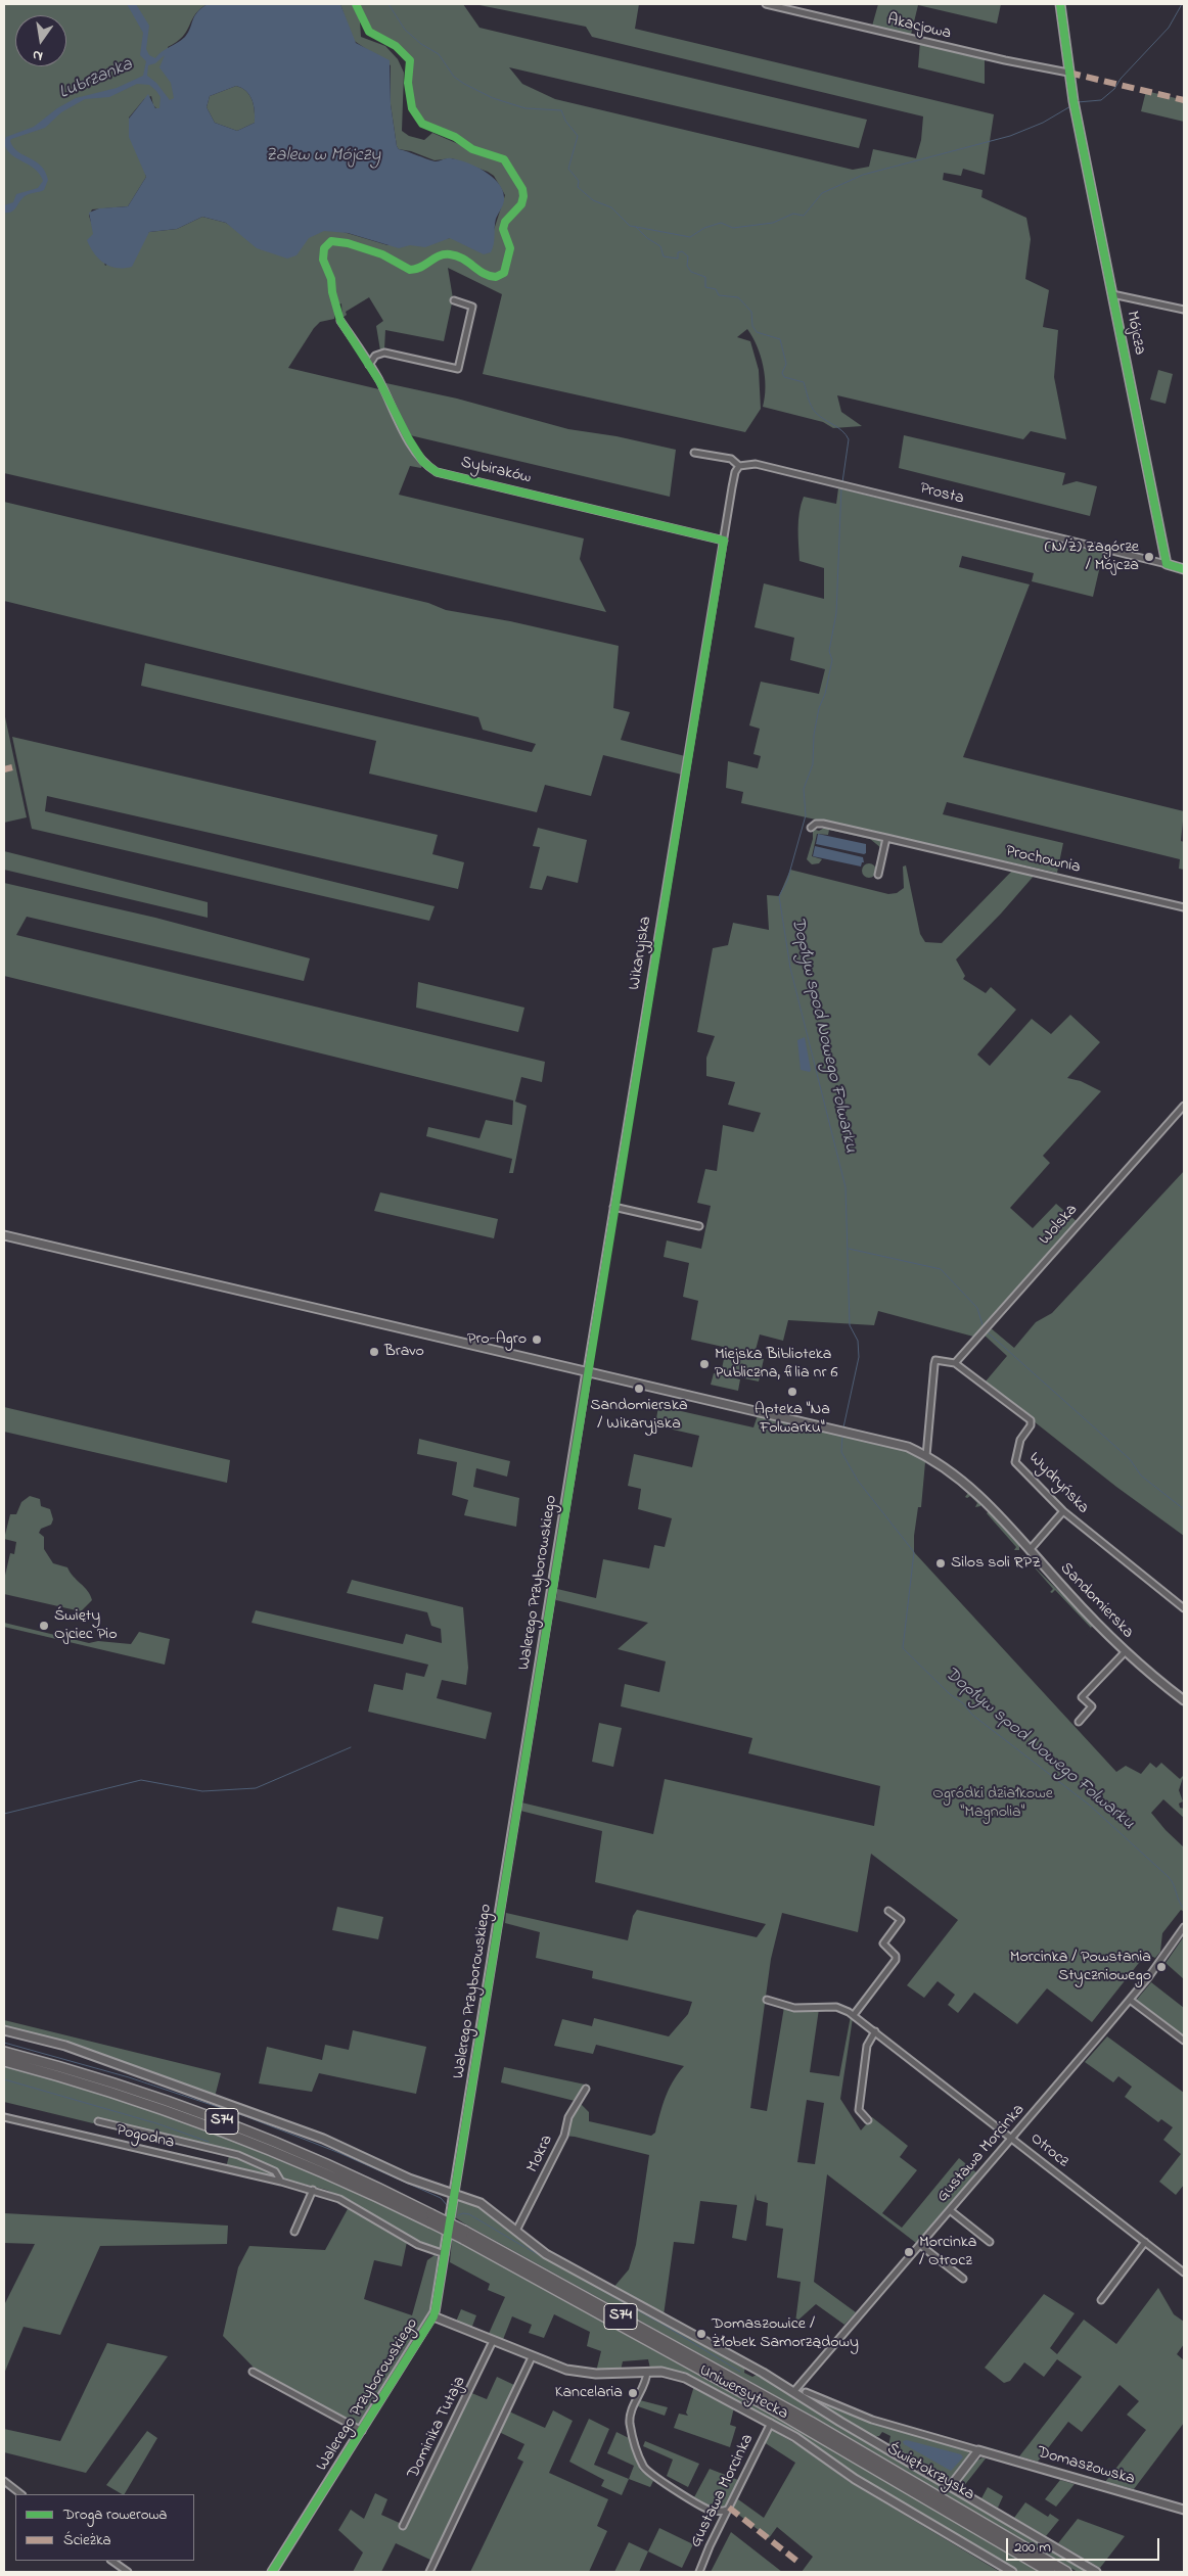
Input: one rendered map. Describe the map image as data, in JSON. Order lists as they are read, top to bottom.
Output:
{
  "streets": {
    "highway": ["S74", "Świętokrzyska"],
    "street": [
      "Akacjowa",
      "Mójcza",
      "Sybiraków",
      "Prosta",
      "Prochownia",
      "Wikaryjska",
      "Wolska",
      "Wydryńska",
      "Walerego Przyborowskiego",
      "Sandomierska",
      "Pogodna",
      "Otrocz",
      "Mokra",
      "Gustawa Morcinka",
      "Uniwersytecka",
      "Dominika Tutaja",
      "Domaszowska"
    ]
  },
  "crossings": [
    ["Akacjowa", "Mójcza"],
    ["Mójcza", "Prosta"],
    ["Sybiraków", "Wikaryjska"],
    ["Prosta", "Wikaryjska"],
    ["Wikaryjska", "Walerego Przyborowskiego"],
    ["Wikaryjska", "Sandomierska"],
    ["Wolska", "Wydryńska"],
    ["Walerego Przyborowskiego", "Sandomierska"],
    ["Walerego Przyborowskiego", "Pogodna"],
    ["Walerego Przyborowskiego", "Uniwersytecka"],
    ["S74", "Świętokrzyska"],
    ["Otrocz", "Gustawa Morcinka"],
    ["Gustawa Morcinka", "Uniwersytecka"],
    ["Uniwersytecka", "Dominika Tutaja"]
  ],
  "water": ["Lubrzanka", "Zalew w Mójczy", "Dopływ spod Nowego Folwarku"],
  "parks": ["Ogródki działkowe \"Magnolia\""],
  "places": [
    "(N/Ż) Zagórze / Mójcza",
    "Pro-Agro",
    "Bravo",
    "Miejska Biblioteka Publiczna, filia nr 6",
    "Sandomierska / Wikaryjska",
    "Apteka \"Na Folwarku\"",
    "Silos soli RPZ",
    "Święty Ojciec Pio",
    "Morcinka / Powstania Styczniowego",
    "Morcinka / Otrocz",
    "Domaszowice / Żłobek Samorządowy",
    "Kancelaria"
  ],
  "legend": ["Droga rowerowa", "Ścieżka"],
  "scale_bar": "200 m",
  "north": "bottom"
}
